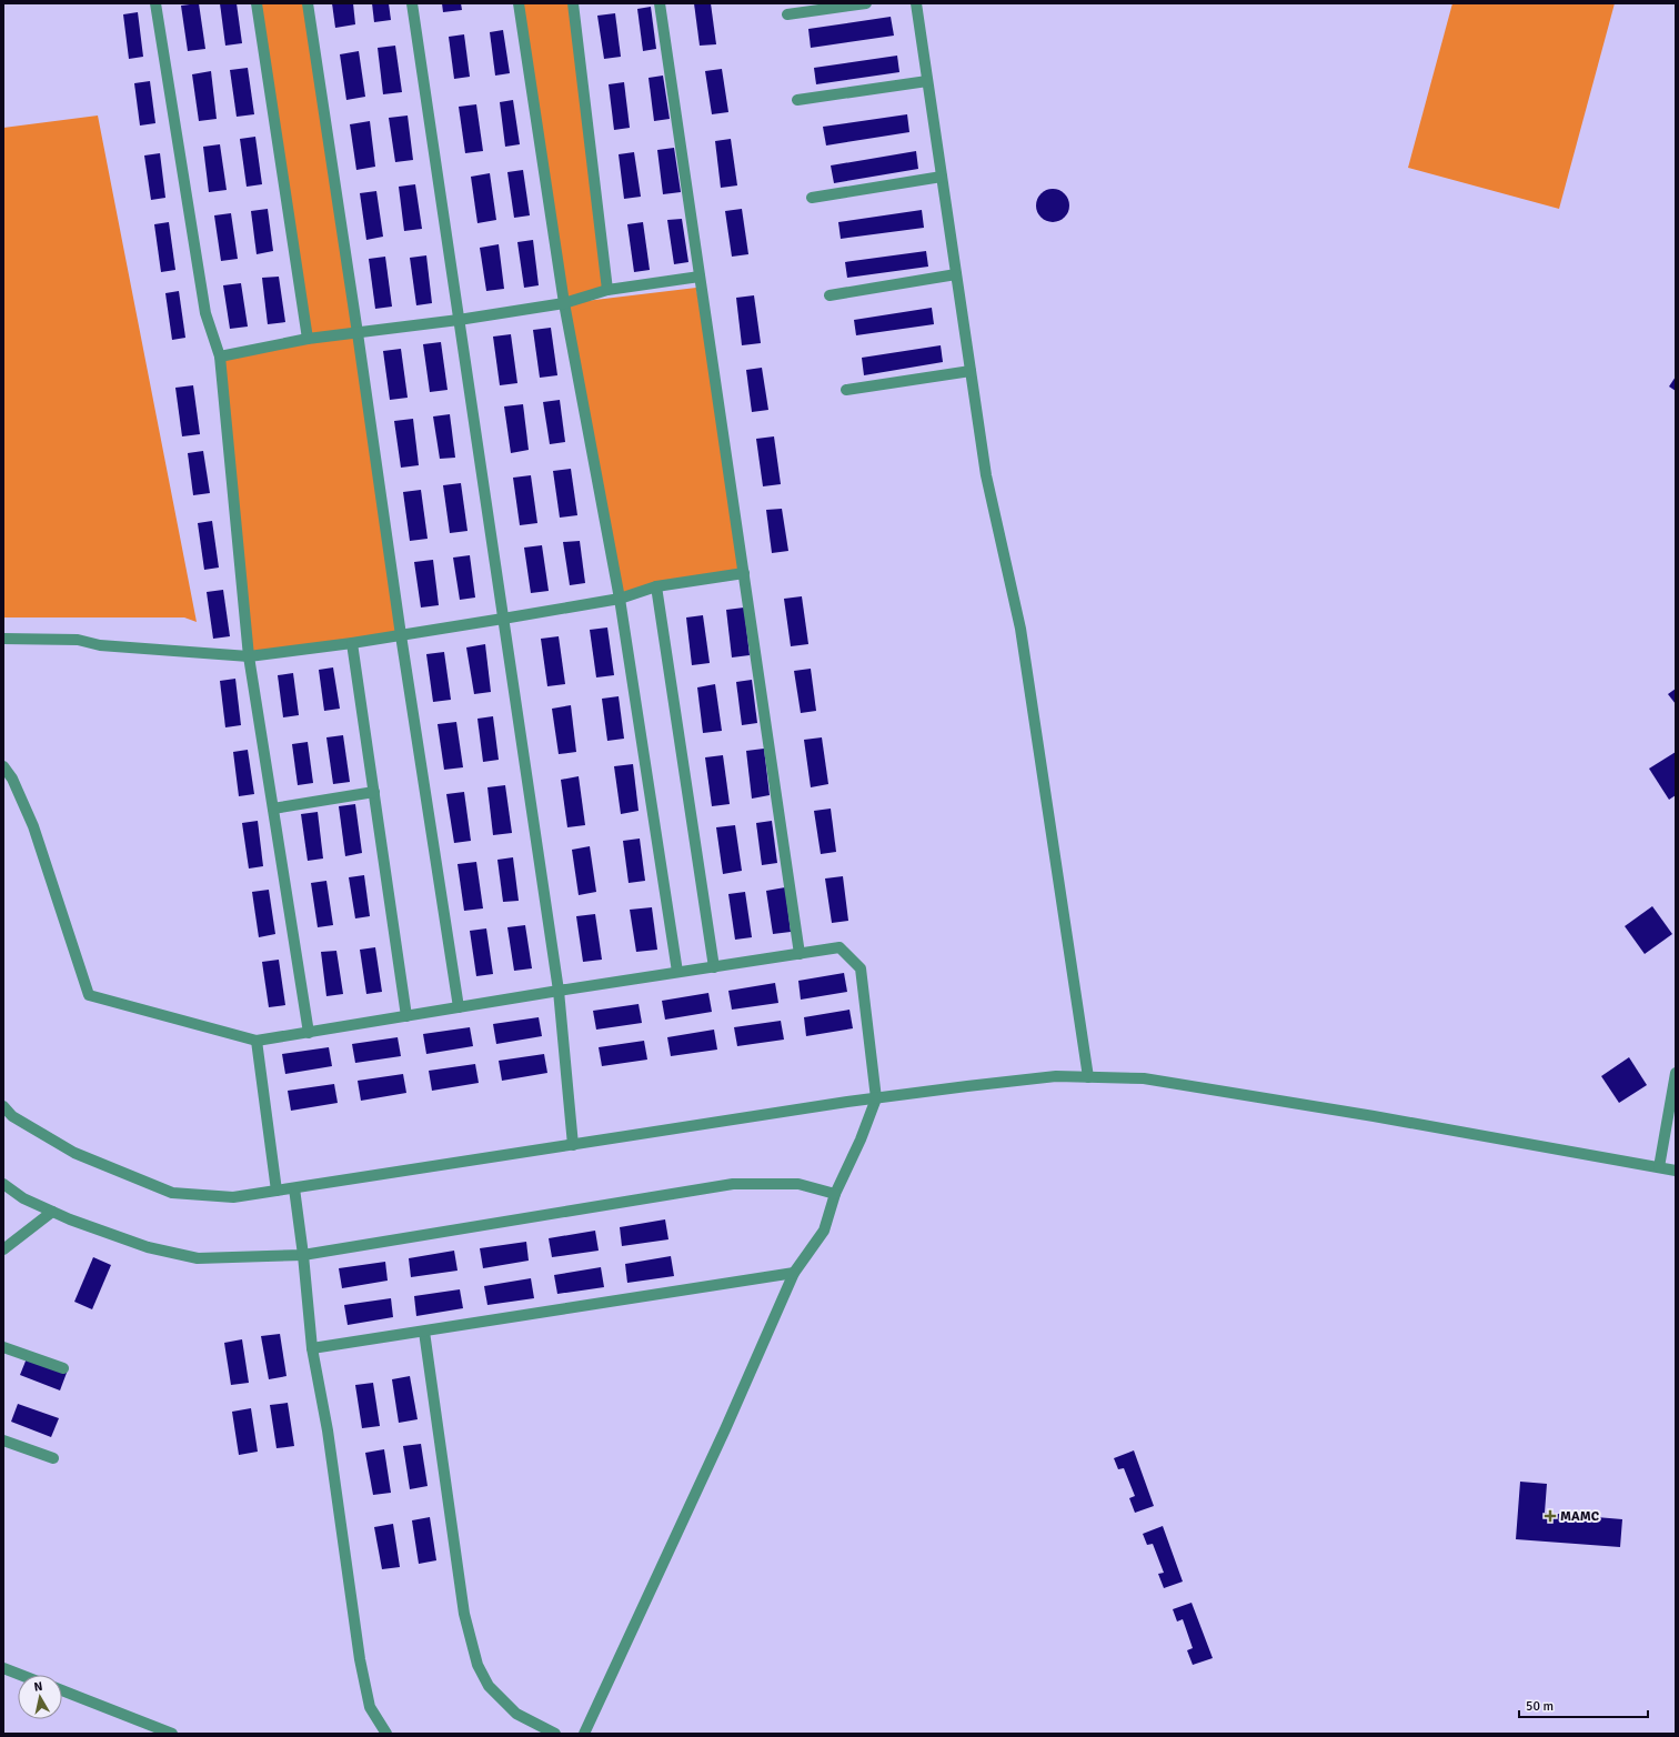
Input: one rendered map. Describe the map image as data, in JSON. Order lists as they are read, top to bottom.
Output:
{
  "places": {
    "health": ["MAMC"]
  },
  "scale_bar": "50 m",
  "north": "top"
}
